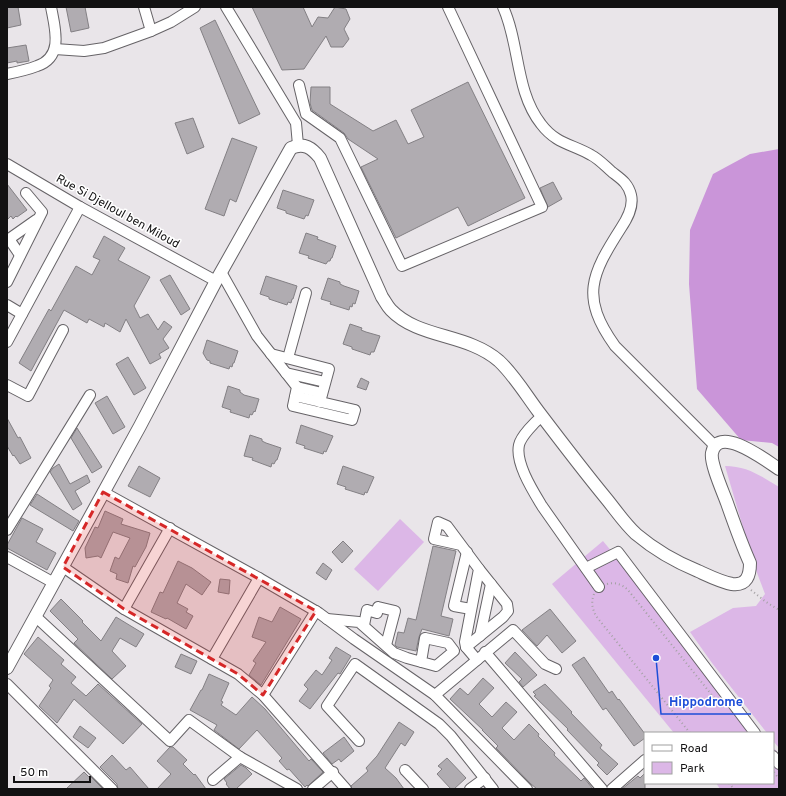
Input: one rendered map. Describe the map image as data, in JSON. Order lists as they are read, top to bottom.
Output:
{
  "streets": {
    "street": ["Rue Si Djelloul ben Miloud"]
  },
  "places": ["Hippodrome"],
  "legend": ["Road", "Park"],
  "scale_bar": "50 m"
}
